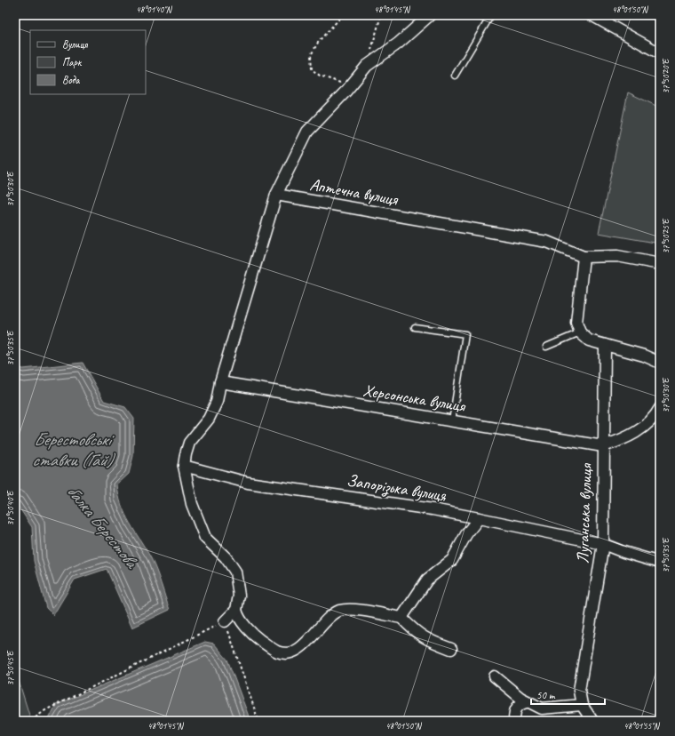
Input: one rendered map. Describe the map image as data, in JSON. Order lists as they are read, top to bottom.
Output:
{
  "streets": {
    "street": [
      "Аптечна вулиця",
      "Херсонська вулиця",
      "Запорізька вулиця",
      "Луганська вулиця"
    ]
  },
  "crossings": [
    ["Херсонська вулиця", "Луганська вулиця"],
    ["Запорізька вулиця", "Луганська вулиця"]
  ],
  "water": ["Берестовські ставки (Гай)", "балка Берестова"],
  "legend": ["Вулиця", "Парк", "Вода"],
  "scale_bar": "50 m",
  "coordinates": [
    "48°01'40\"N",
    "48°01'45\"N",
    "48°01'50\"N",
    "37°50'20\"E",
    "37°50'30\"E",
    "37°50'25\"E",
    "37°50'35\"E",
    "37°50'40\"E",
    "37°50'45\"E",
    "48°01'55\"N"
  ]
}
